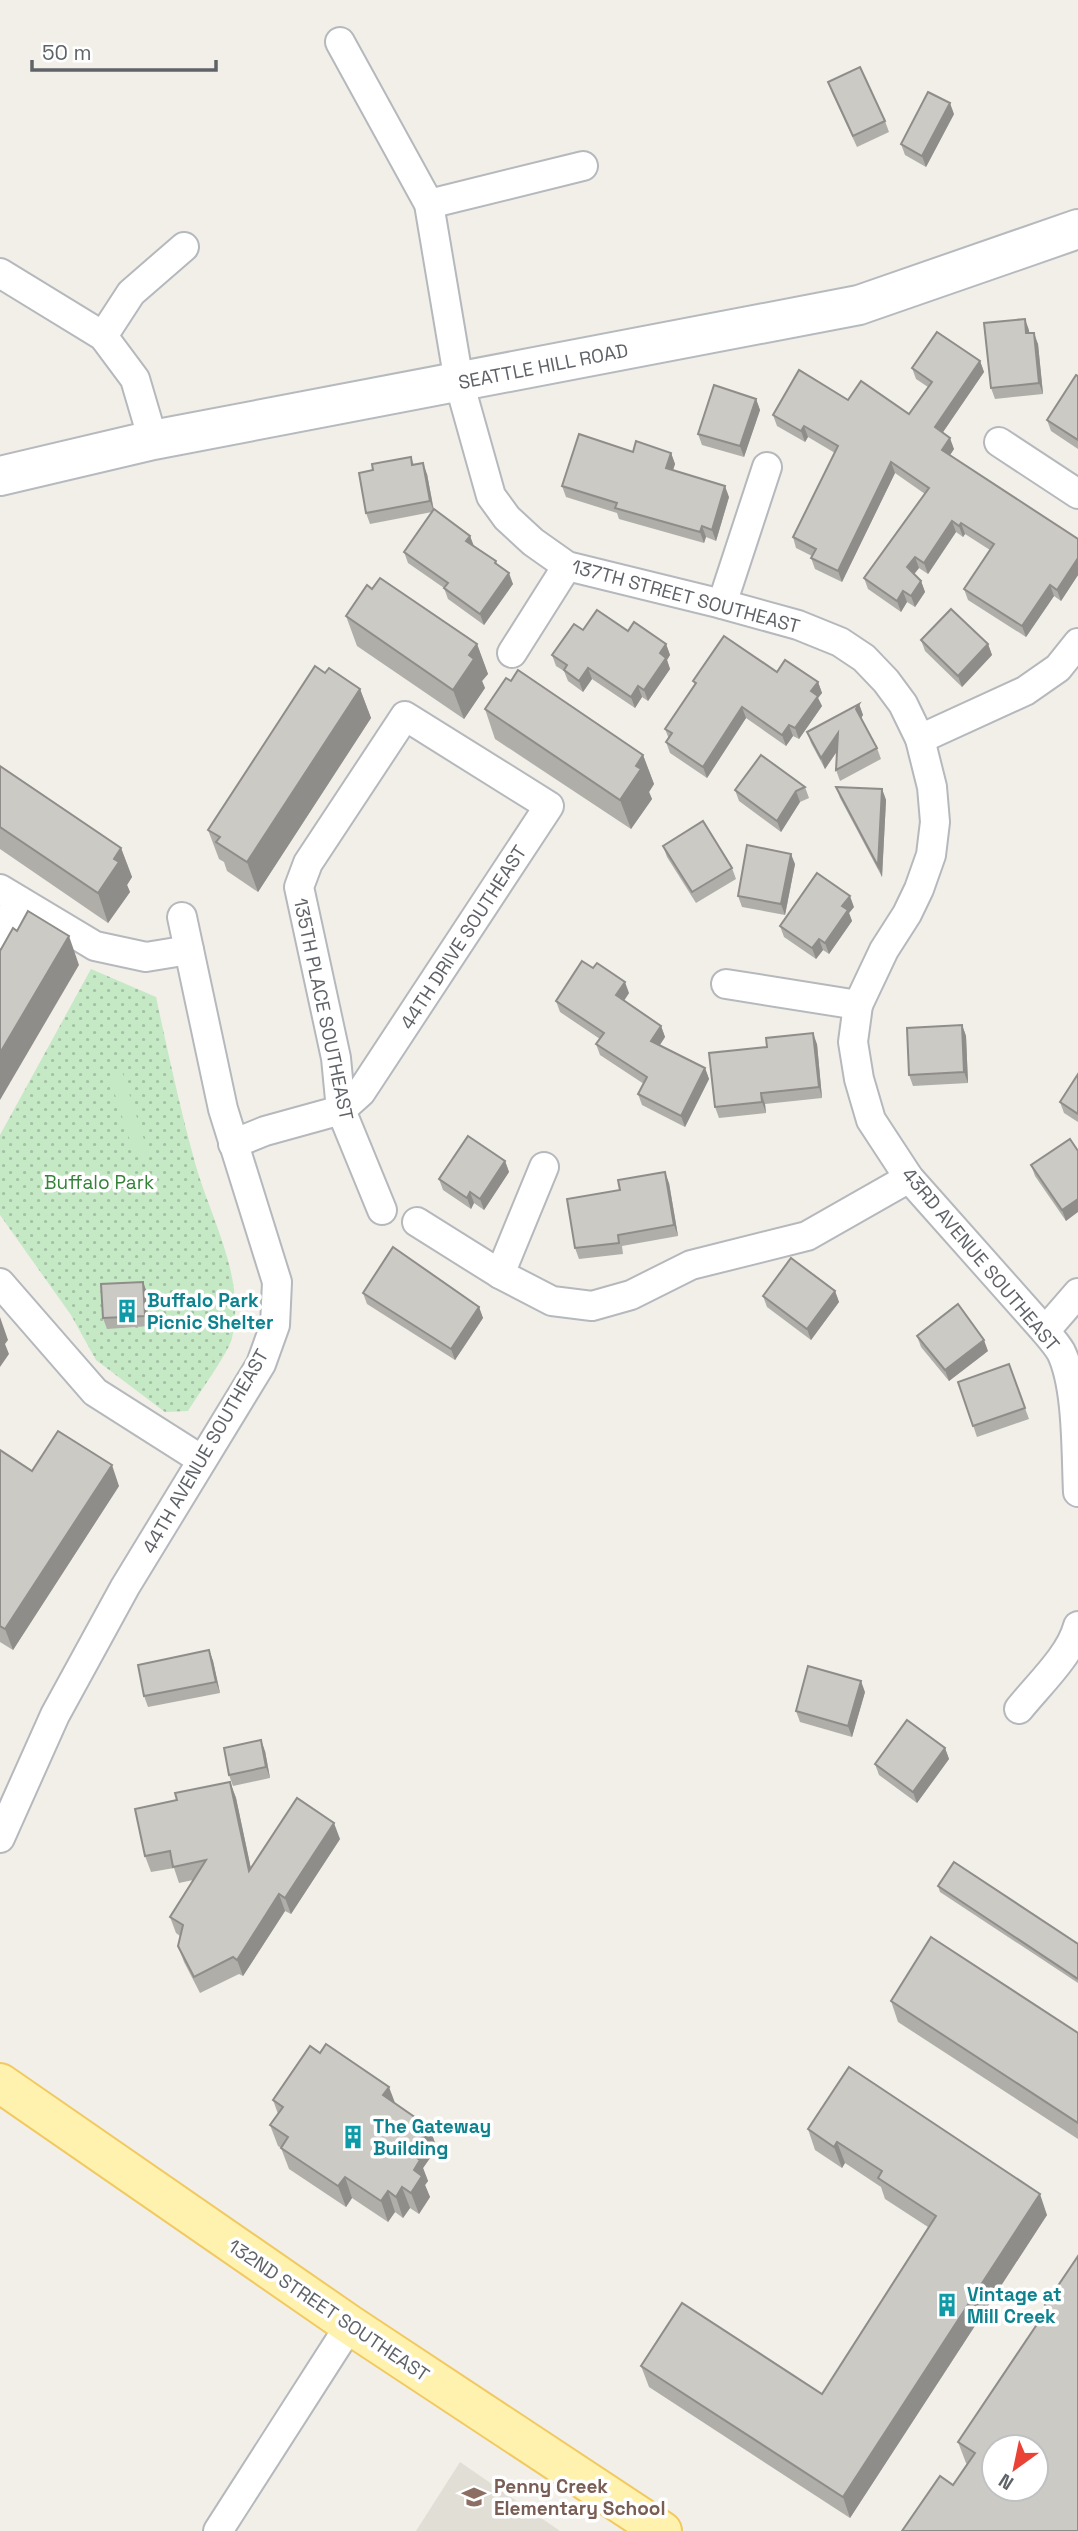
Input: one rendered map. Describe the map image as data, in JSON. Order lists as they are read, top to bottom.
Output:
{
  "streets": {
    "main road": ["SEATTLE HILL ROAD", "132ND STREET SOUTHEAST"],
    "street": [
      "137TH STREET SOUTHEAST",
      "44TH DRIVE SOUTHEAST",
      "135TH PLACE SOUTHEAST",
      "43RD AVENUE SOUTHEAST",
      "44TH AVENUE SOUTHEAST"
    ]
  },
  "crossings": [
    ["SEATTLE HILL ROAD", "137TH STREET SOUTHEAST"],
    ["137TH STREET SOUTHEAST", "43RD AVENUE SOUTHEAST"],
    ["44TH DRIVE SOUTHEAST", "135TH PLACE SOUTHEAST"]
  ],
  "parks": ["Buffalo Park"],
  "places": {
    "building": ["Buffalo Park Picnic Shelter", "The Gateway Building", "Vintage at Mill Creek"],
    "school or university": ["Penny Creek Elementary School"]
  },
  "scale_bar": "50 m",
  "north": "bottom left"
}
